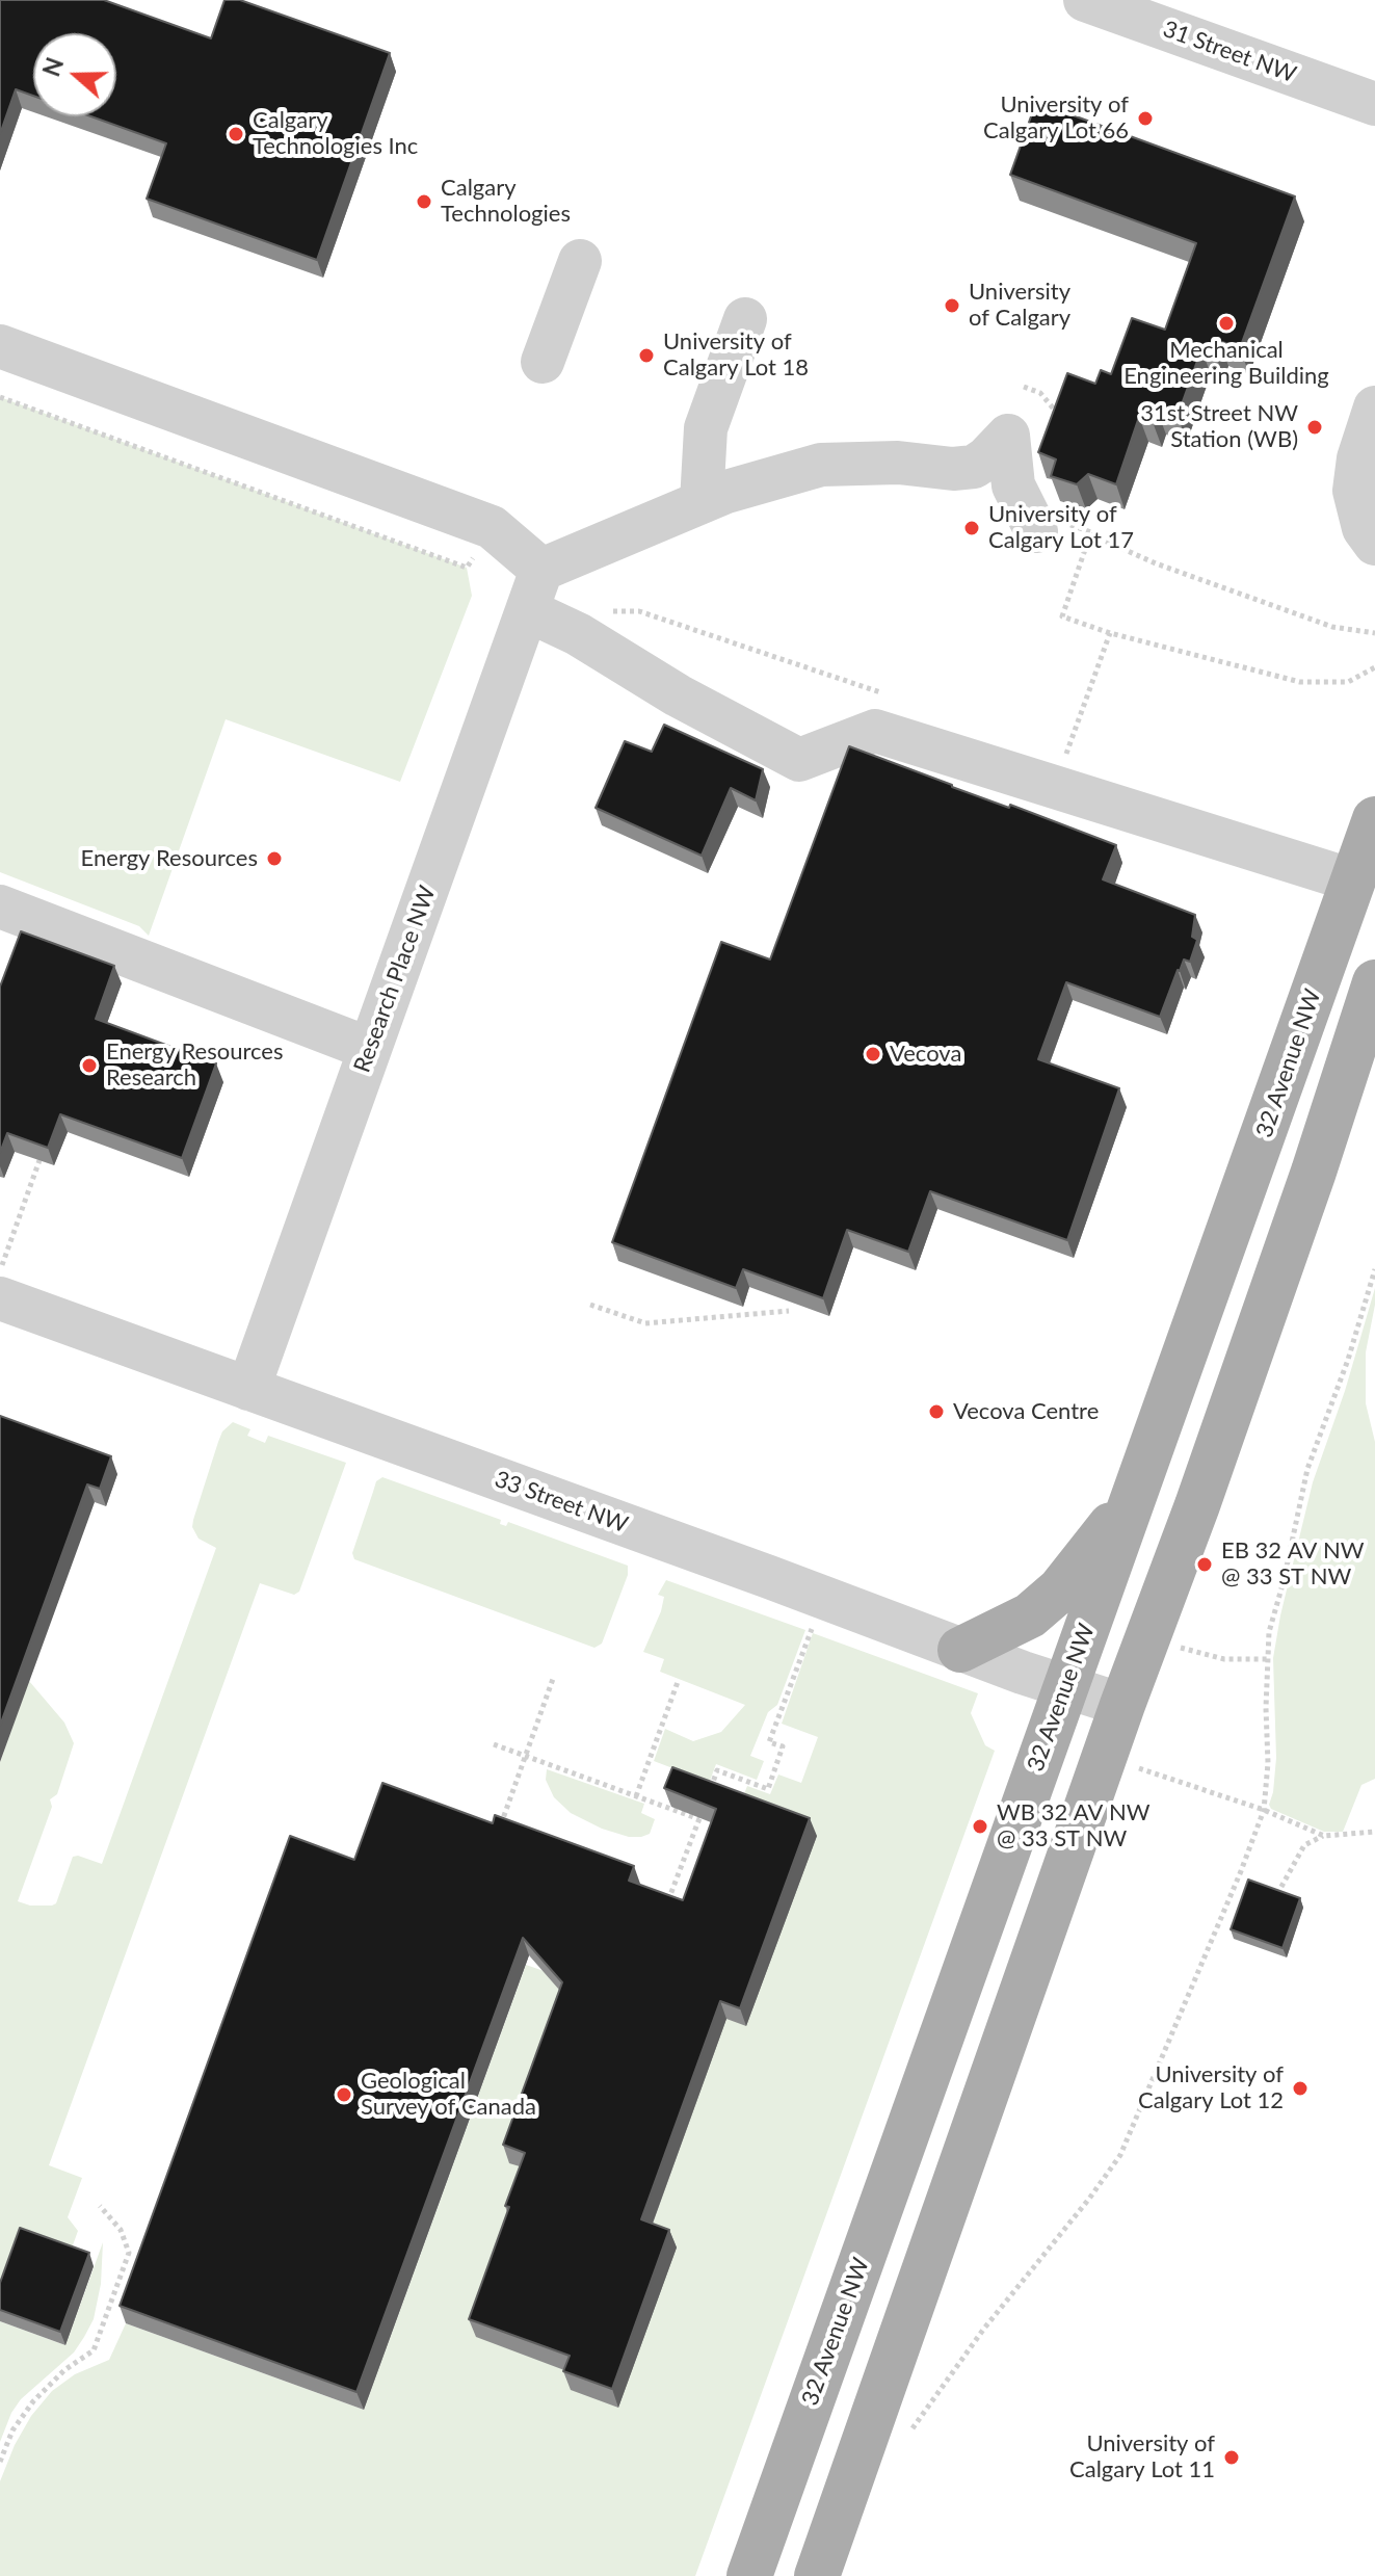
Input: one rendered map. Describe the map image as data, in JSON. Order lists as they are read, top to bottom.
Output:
{
  "streets": {
    "main road": ["32 Avenue NW"],
    "street": ["31 Street NW", "Research Place NW", "33 Street NW"]
  },
  "crossings": [
    ["Research Place NW", "33 Street NW"],
    ["32 Avenue NW", "33 Street NW"]
  ],
  "places": [
    "University of Calgary Lot 66",
    "Calgary Technologies Inc",
    "Calgary Technologies",
    "University of Calgary",
    "Mechanical Engineering Building",
    "University of Calgary Lot 18",
    "31st Street NW Station (WB)",
    "University of Calgary Lot 17",
    "Energy Resources",
    "Vecova",
    "Energy Resources Research",
    "Vecova Centre",
    "EB 32 AV NW @ 33 ST NW",
    "WB 32 AV NW @ 33 ST NW",
    "University of Calgary Lot 12",
    "Geological Survey of Canada",
    "University of Calgary Lot 11"
  ],
  "north": "left"
}
